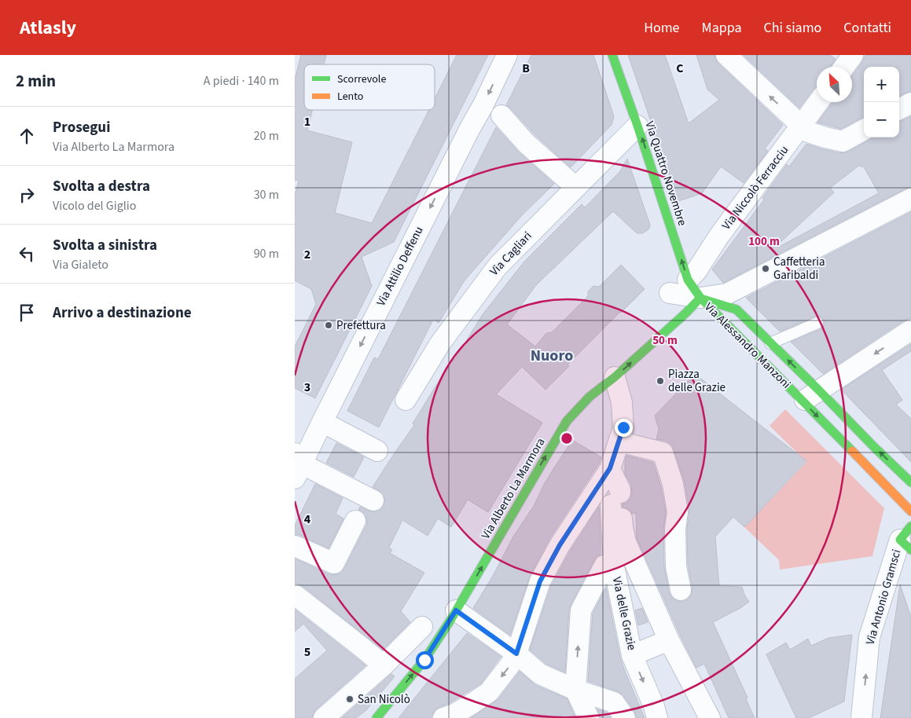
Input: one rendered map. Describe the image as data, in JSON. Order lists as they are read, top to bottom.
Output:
{
  "streets": {
    "street": [
      "Via Quattro Novembre",
      "Via Niccolò Ferracciu",
      "Via Cagliari",
      "Via Attilio Deffenu",
      "Via Alessandro Manzoni",
      "Via Alberto La Marmora",
      "Via Antonio Gramsci",
      "Via delle Grazie"
    ]
  },
  "crossings": [
    ["Via Quattro Novembre", "Via Niccolò Ferracciu"],
    ["Via Quattro Novembre", "Via Cagliari"],
    ["Via Quattro Novembre", "Via Alessandro Manzoni"],
    ["Via Quattro Novembre", "Via Alberto La Marmora"],
    ["Via Alessandro Manzoni", "Via Alberto La Marmora"]
  ],
  "one_way": ["Via Quattro Novembre", "Via Attilio Deffenu", "Via Antonio Gramsci"],
  "districts": ["Nuoro"],
  "places": [
    "Caffetteria Garibaldi",
    "Prefettura",
    "Piazza delle Grazie",
    "San Nicolò"
  ],
  "legend": ["Scorrevole", "Lento"],
  "north": "top left",
  "page": {
    "header": "Atlasly",
    "nav": [
      "Home",
      "Mappa",
      "Chi siamo",
      "Contatti"
    ],
    "heading": ["2 min", "A piedi · 140 m"],
    "map_buttons": ["+", "−"],
    "list": [
      ["Prosegui", "Via Alberto La Marmora", "20 m"],
      ["Svolta a destra", "Vicolo del Giglio", "30 m"],
      ["Svolta a sinistra", "Via Gialeto", "90 m"],
      "Arrivo a destinazione"
    ]
  },
  "grid": {
    "columns": ["B", "C"],
    "rows": [
      "1",
      "2",
      "3",
      "4",
      "5"
    ]
  },
  "rings": ["100 m", "50 m"]
}
